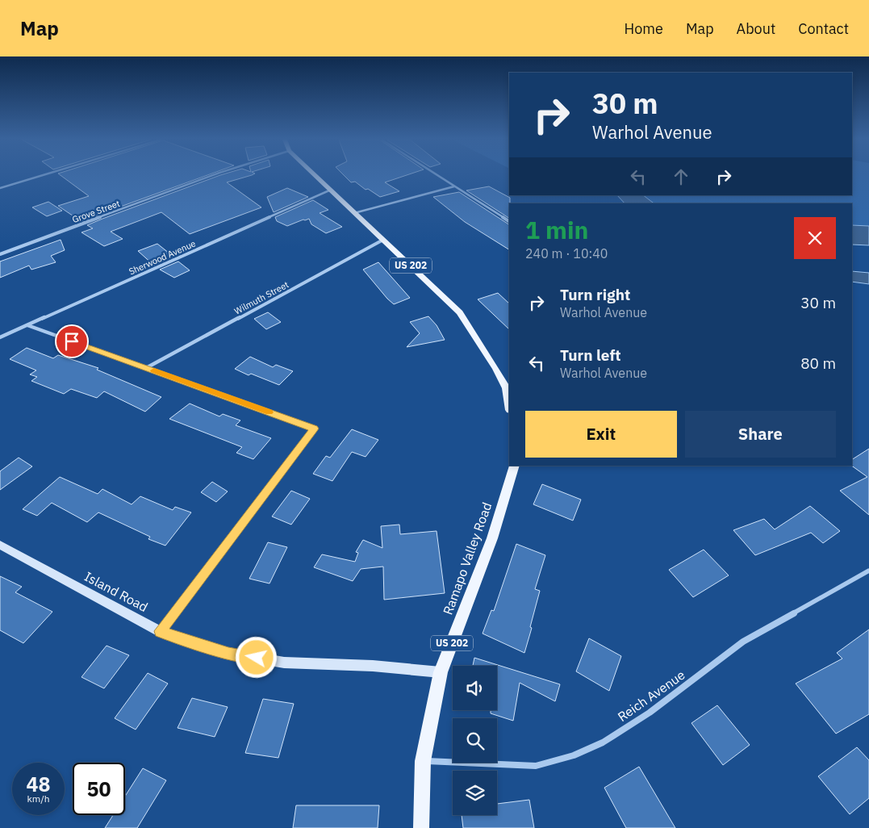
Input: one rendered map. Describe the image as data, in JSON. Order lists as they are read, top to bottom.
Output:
{
  "streets": {
    "main road": ["US 202", "Ramapo Valley Road", "Island Road"],
    "street": [
      "Grove Street",
      "Sherwood Avenue",
      "Wilmuth Street",
      "Reich Avenue"
    ]
  },
  "crossings": [
    ["Sherwood Avenue", "US 202"],
    ["US 202", "Wilmuth Street"],
    ["Ramapo Valley Road", "Island Road"],
    ["Ramapo Valley Road", "Reich Avenue"]
  ],
  "page": {
    "header": "Map",
    "nav": [
      "Home",
      "Map",
      "About",
      "Contact"
    ],
    "turn": ["30 m", "Warhol Avenue"],
    "heading": ["1 min", "240 m · 10:40"],
    "list": [
      {
        "name": "Turn right",
        "note": "Warhol Avenue",
        "value": "30 m"
      },
      {
        "name": "Turn left",
        "note": "Warhol Avenue",
        "value": "80 m"
      }
    ],
    "buttons": ["Exit", "Share"],
    "speed": "48 km/h",
    "limit": "50"
  }
}
